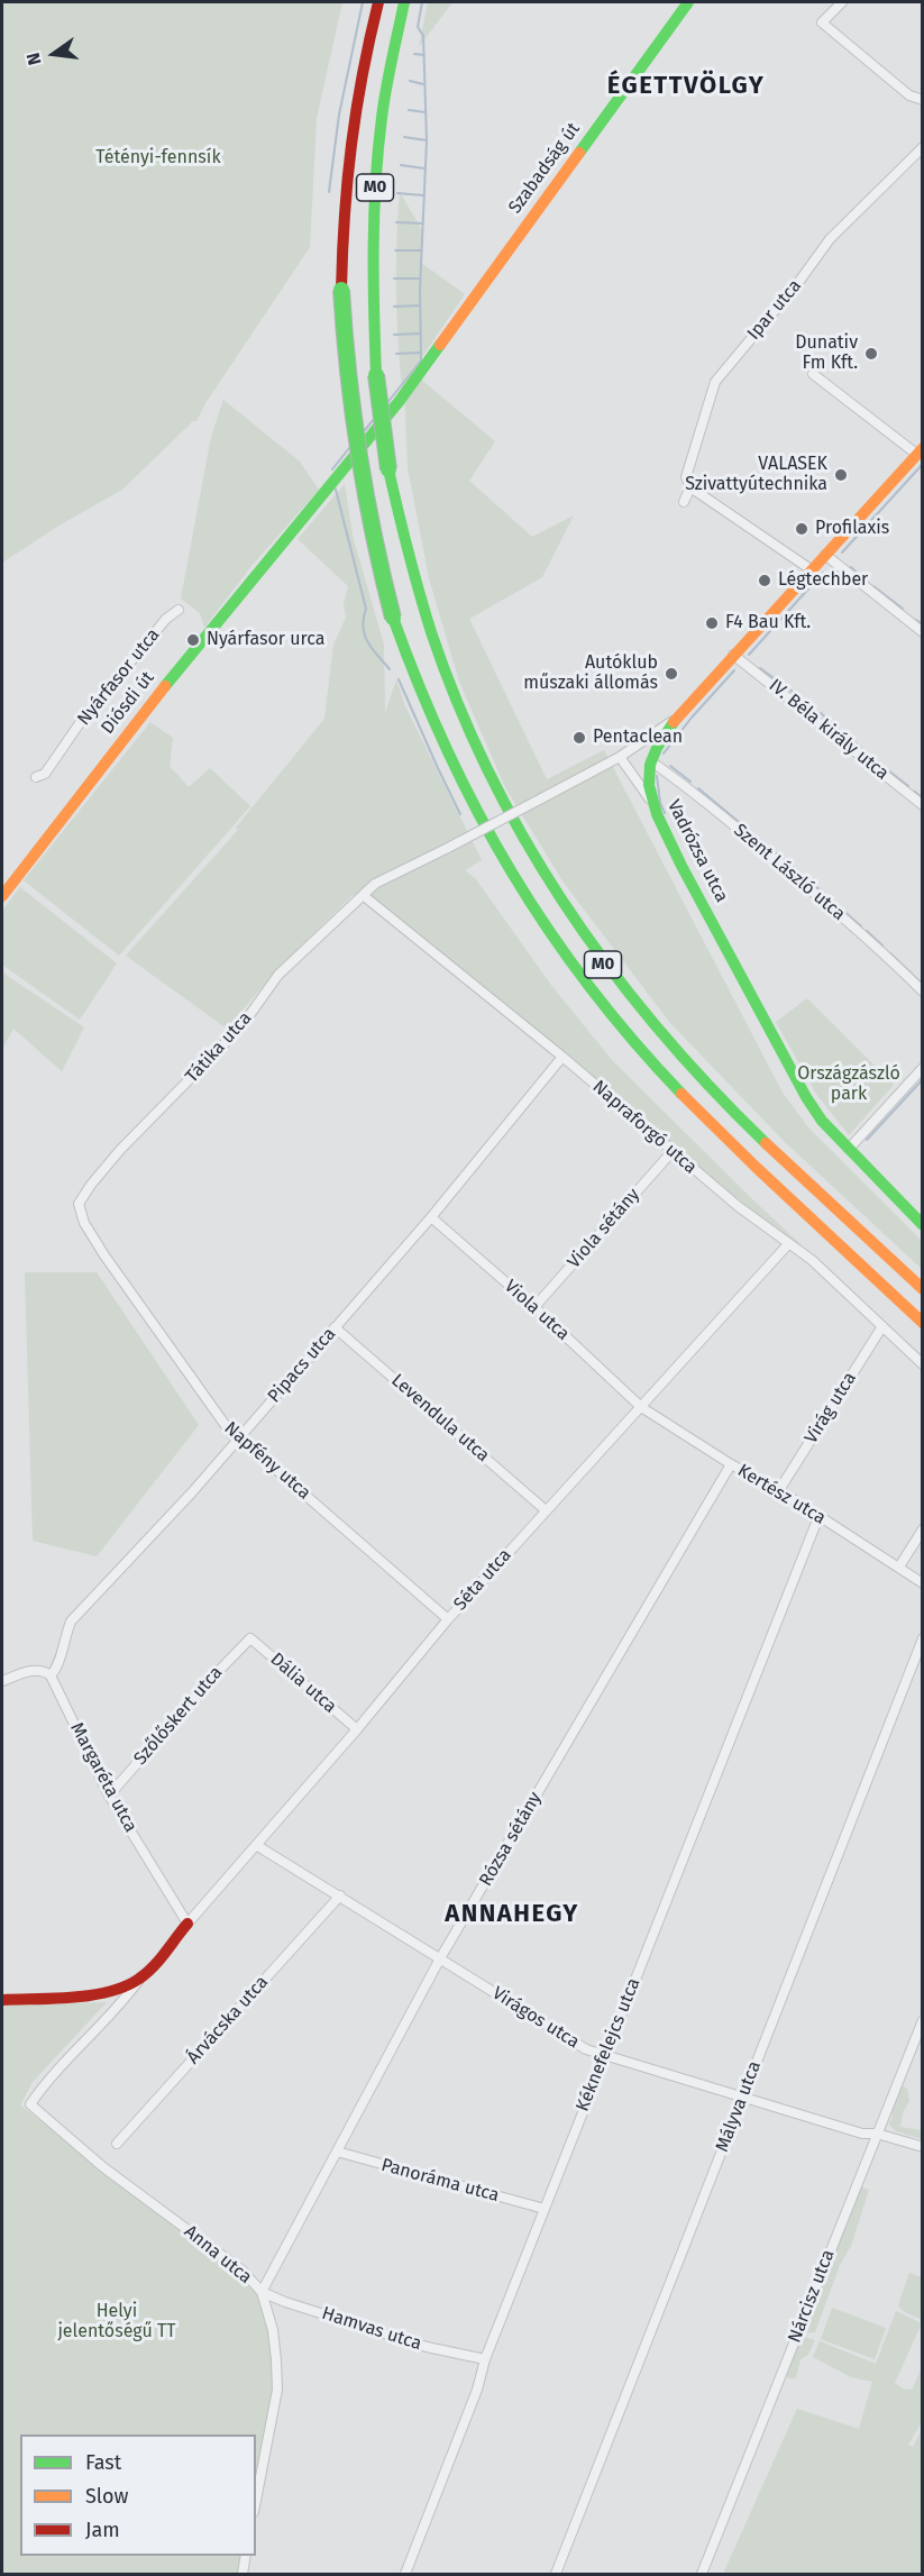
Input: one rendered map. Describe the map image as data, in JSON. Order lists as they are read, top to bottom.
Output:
{
  "streets": {
    "main road": [
      "Szabadság út",
      "M0",
      "Diósdi út",
      "Vadrózsa utca"
    ],
    "street": [
      "Ipar utca",
      "Nyárfasor utca",
      "IV. Béla király utca",
      "Szent László utca",
      "Tátika utca",
      "Napraforgó utca",
      "Viola sétány",
      "Viola utca",
      "Pipacs utca",
      "Virág utca",
      "Levendula utca",
      "Napfény utca",
      "Kertész utca",
      "Séta utca",
      "Dália utca",
      "Szőlőskert utca",
      "Margaréta utca",
      "Rózsa sétány",
      "Virágos utca",
      "Árvácska utca",
      "Kéknefelejcs utca",
      "Mályva utca",
      "Panoráma utca",
      "Anna utca",
      "Nárcisz utca",
      "Hamvas utca"
    ]
  },
  "crossings": [
    ["Szabadság út", "Diósdi út"],
    ["IV. Béla király utca", "Vadrózsa utca"],
    ["Vadrózsa utca", "Szent László utca"],
    ["Vadrózsa utca", "Tátika utca"],
    ["Tátika utca", "Napraforgó utca"],
    ["Tátika utca", "Napfény utca"],
    ["Napraforgó utca", "Viola sétány"],
    ["Napraforgó utca", "Pipacs utca"],
    ["Napraforgó utca", "Virág utca"],
    ["Napraforgó utca", "Séta utca"],
    ["Viola sétány", "Viola utca"],
    ["Viola utca", "Pipacs utca"],
    ["Viola utca", "Kertész utca"],
    ["Viola utca", "Séta utca"],
    ["Pipacs utca", "Levendula utca"],
    ["Pipacs utca", "Napfény utca"],
    ["Pipacs utca", "Margaréta utca"],
    ["Virág utca", "Kertész utca"],
    ["Levendula utca", "Séta utca"],
    ["Napfény utca", "Séta utca"],
    ["Kertész utca", "Séta utca"],
    ["Kertész utca", "Rózsa sétány"],
    ["Kertész utca", "Kéknefelejcs utca"],
    ["Séta utca", "Dália utca"],
    ["Séta utca", "Margaréta utca"],
    ["Séta utca", "Virágos utca"],
    ["Dália utca", "Szőlőskert utca"],
    ["Szőlőskert utca", "Margaréta utca"],
    ["Rózsa sétány", "Virágos utca"],
    ["Rózsa sétány", "Panoráma utca"],
    ["Rózsa sétány", "Anna utca"],
    ["Rózsa sétány", "Hamvas utca"],
    ["Virágos utca", "Árvácska utca"],
    ["Virágos utca", "Kéknefelejcs utca"],
    ["Virágos utca", "Mályva utca"],
    ["Virágos utca", "Nárcisz utca"],
    ["Kéknefelejcs utca", "Panoráma utca"],
    ["Kéknefelejcs utca", "Hamvas utca"],
    ["Anna utca", "Hamvas utca"]
  ],
  "districts": ["ÉGETTVÖLGY", "ANNAHEGY"],
  "parks": ["Tétényi-fennsík", "Országzászló park", "Helyi jelentőségű TT"],
  "places": [
    "Dunativ Fm Kft.",
    "VALASEK Szivattyútechnika",
    "Profilaxis",
    "Légtechber",
    "F4 Bau Kft.",
    "Nyárfasor urca",
    "Autóklub műszaki állomás",
    "Pentaclean"
  ],
  "legend": ["Fast", "Slow", "Jam"],
  "north": "left"
}
